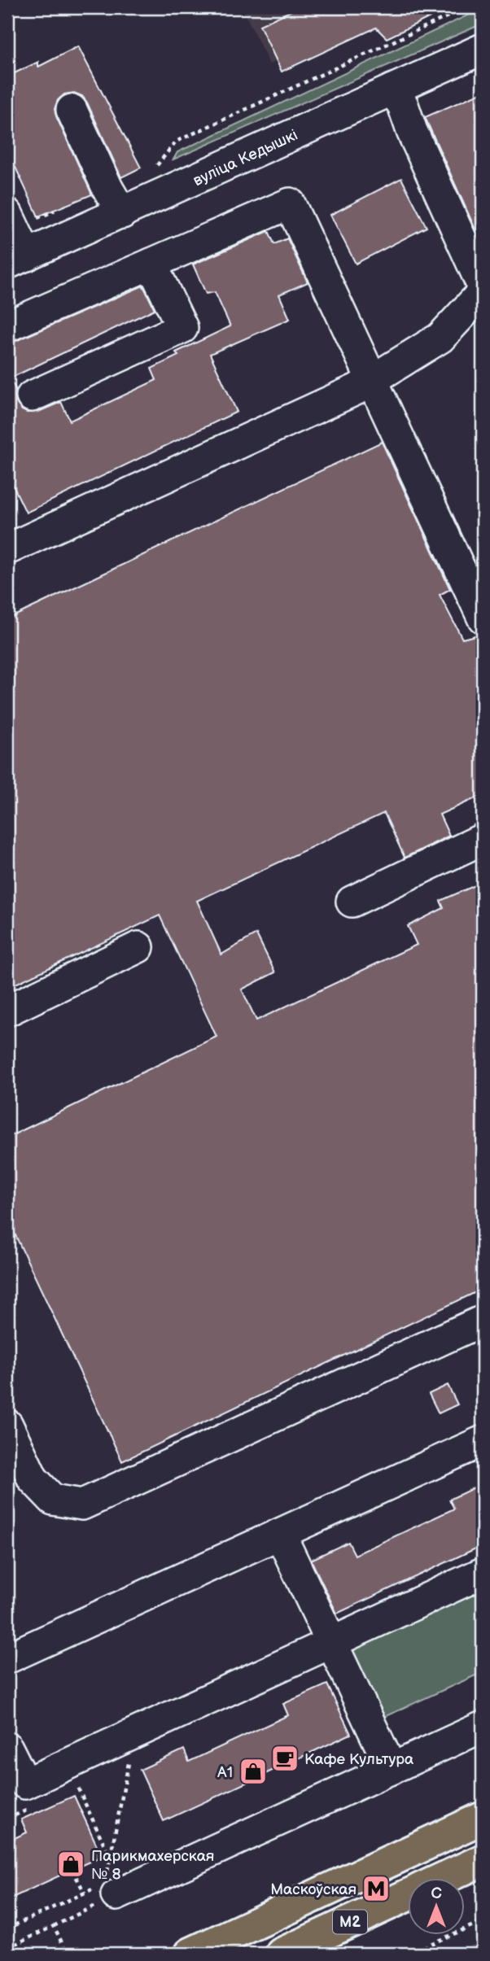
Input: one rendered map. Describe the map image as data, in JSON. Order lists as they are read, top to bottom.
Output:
{
  "streets": {
    "main road": ["М2"],
    "street": ["вуліца Кедышкі"]
  },
  "places": {
    "cafe": ["Кафе Культура"],
    "shop": ["A1", "Парикмахерская № 8"],
    "metro station": ["Маскоўская"]
  },
  "north": "top"
}
